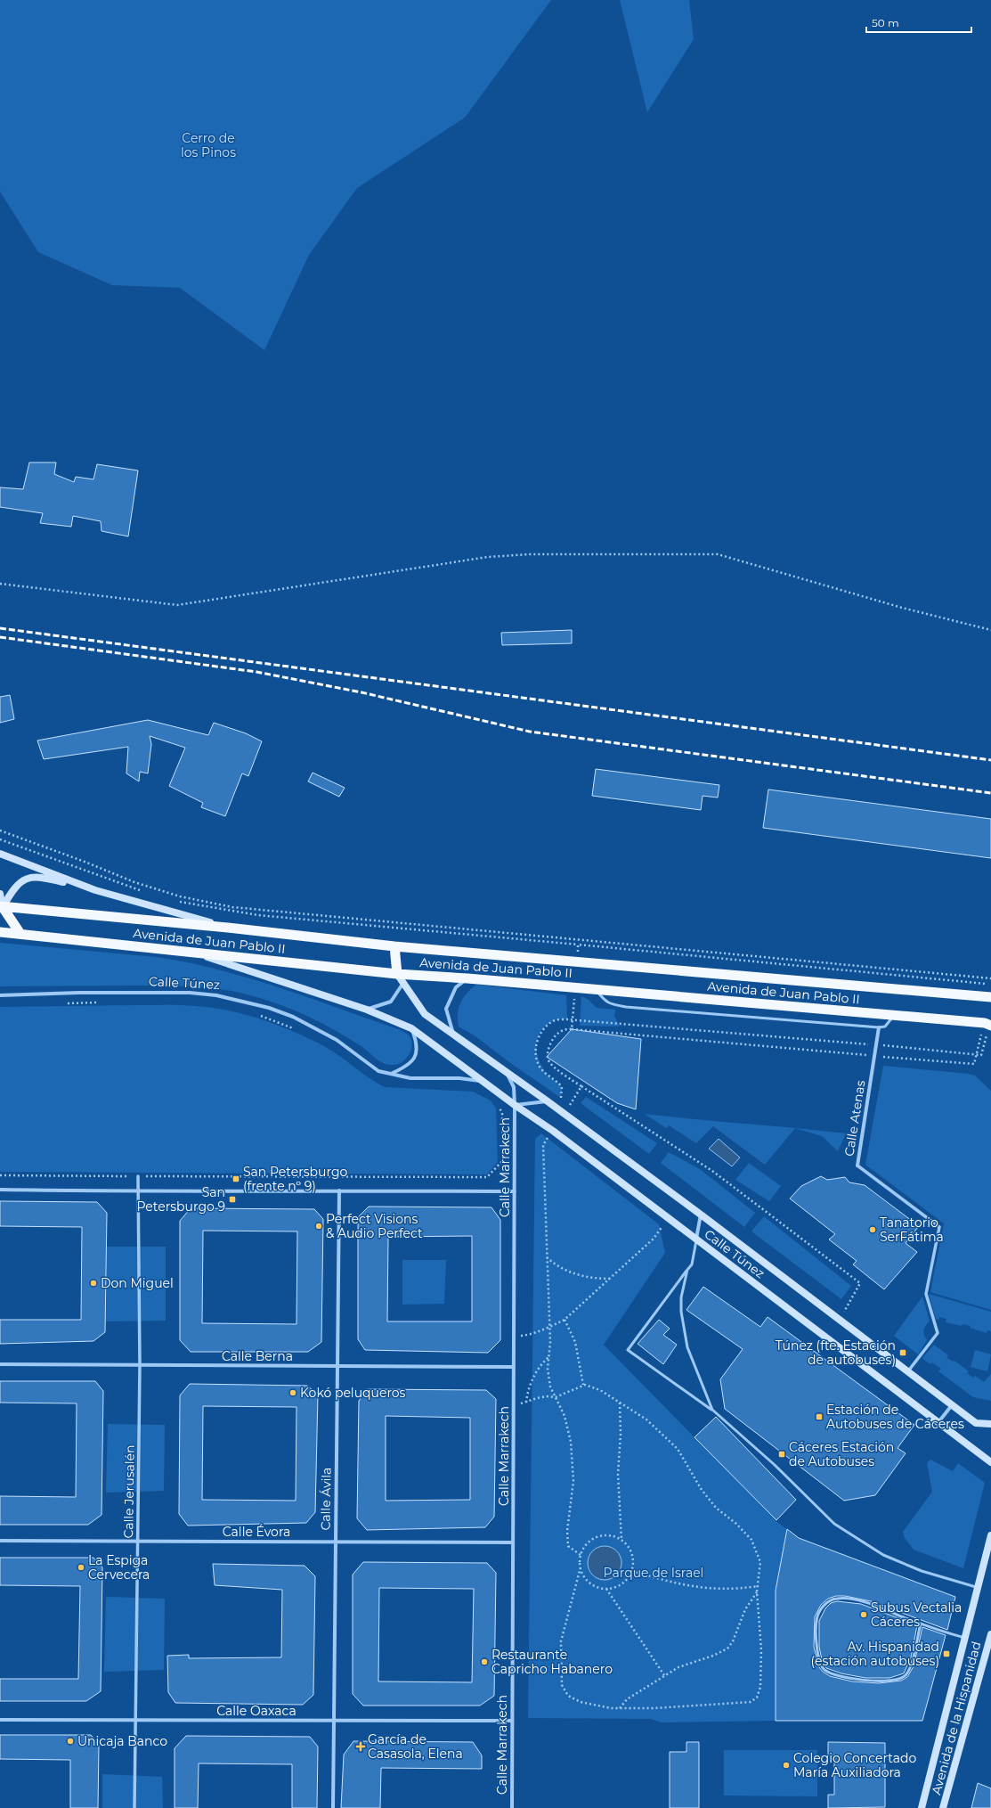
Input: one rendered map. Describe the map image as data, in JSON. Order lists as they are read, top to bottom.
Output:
{
  "streets": {
    "highway": ["Avenida de Juan Pablo II"],
    "main road": ["Calle Túnez", "Avenida de la Hispanidad"],
    "street": [
      "Calle Atenas",
      "Calle Marrakech",
      "Calle Berna",
      "Calle Jerusalén",
      "Calle Ávila",
      "Calle Évora",
      "Calle Oaxaca"
    ]
  },
  "crossings": [
    ["Avenida de Juan Pablo II", "Calle Túnez"],
    ["Calle Túnez", "Calle Atenas"],
    ["Calle Túnez", "Calle Marrakech"],
    ["Calle Marrakech", "Calle Berna"],
    ["Calle Marrakech", "Calle Évora"],
    ["Calle Marrakech", "Calle Oaxaca"],
    ["Calle Berna", "Calle Jerusalén"],
    ["Calle Berna", "Calle Ávila"],
    ["Calle Jerusalén", "Calle Évora"],
    ["Calle Jerusalén", "Calle Oaxaca"],
    ["Calle Ávila", "Calle Évora"],
    ["Calle Ávila", "Calle Oaxaca"]
  ],
  "parks": ["Cerro de los Pinos", "Parque de Israel"],
  "places": {
    "transit": [
      "San Petersburgo (frente nº 9)",
      "San Petersburgo 9",
      "Túnez (fte. Estación de autobuses)",
      "Estación de Autobuses de Cáceres",
      "Cáceres Estación de Autobuses",
      "Av. Hispanidad (estación autobuses)"
    ],
    "other": [
      "Perfect Visions & Audio Perfect",
      "Tanatorio SerFátima",
      "Don Miguel",
      "Kokó peluqueros",
      "La Espiga Cervecera",
      "Subus Vectalia Cáceres",
      "Restaurante Capricho Habanero",
      "Unicaja Banco",
      "Colegio Concertado María Auxiliadora"
    ],
    "health": ["García de Casasola, Elena"]
  },
  "scale_bar": "50 m"
}
